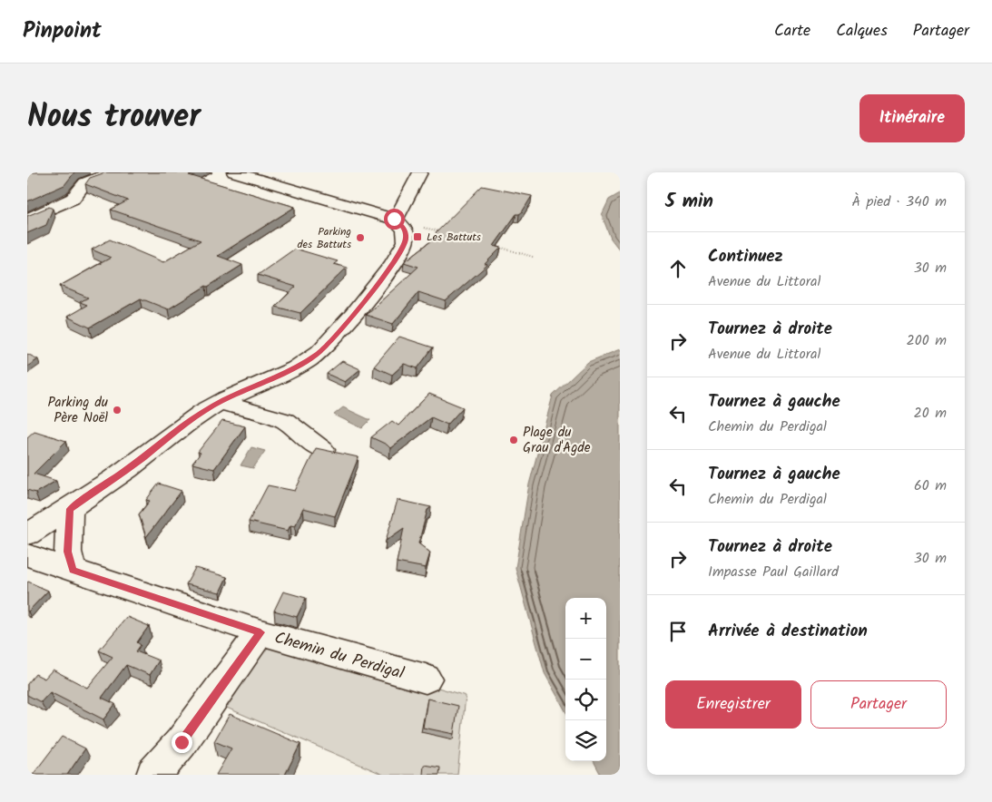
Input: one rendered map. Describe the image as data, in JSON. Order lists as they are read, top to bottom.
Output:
{
  "streets": {
    "street": ["Chemin du Perdigal"]
  },
  "places": {
    "transit": ["Les Battuts"],
    "other": ["Parking des Battuts", "Parking du Père Noël", "Plage du Grau d'Agde"]
  },
  "page": {
    "header": "Pinpoint",
    "nav": ["Carte", "Calques", "Partager"],
    "title": "Nous trouver",
    "buttons": [
      "Itinéraire",
      ["Enregistrer", "Partager"]
    ],
    "heading": ["5 min", "À pied · 340 m"],
    "list": [
      ["Continuez", "Avenue du Littoral", "30 m"],
      ["Tournez à droite", "Avenue du Littoral", "200 m"],
      ["Tournez à gauche", "Chemin du Perdigal", "20 m"],
      ["Tournez à gauche", "Chemin du Perdigal", "60 m"],
      ["Tournez à droite", "Impasse Paul Gaillard", "30 m"],
      "Arrivée à destination"
    ],
    "map_buttons": ["+", "−"]
  }
}
